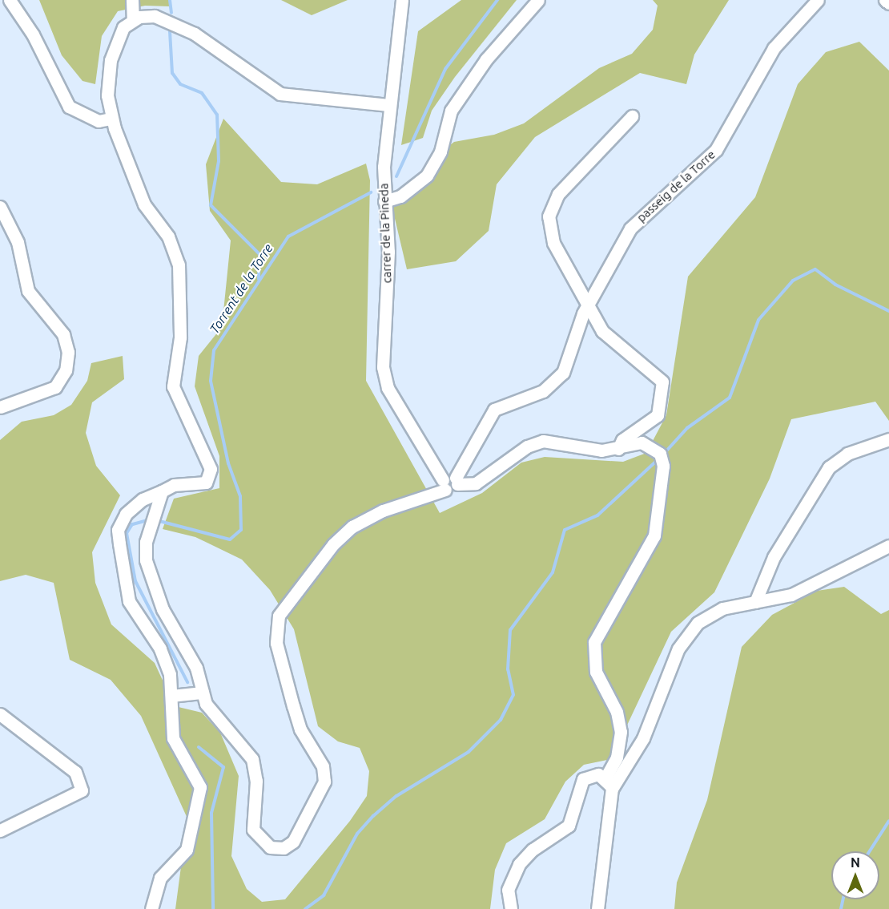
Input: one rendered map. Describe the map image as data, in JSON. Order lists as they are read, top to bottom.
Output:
{
  "streets": {
    "street": ["passeig de la Torre", "carrer de la Pineda"]
  },
  "water": ["Torrent de la Torre"],
  "north": "top"
}
